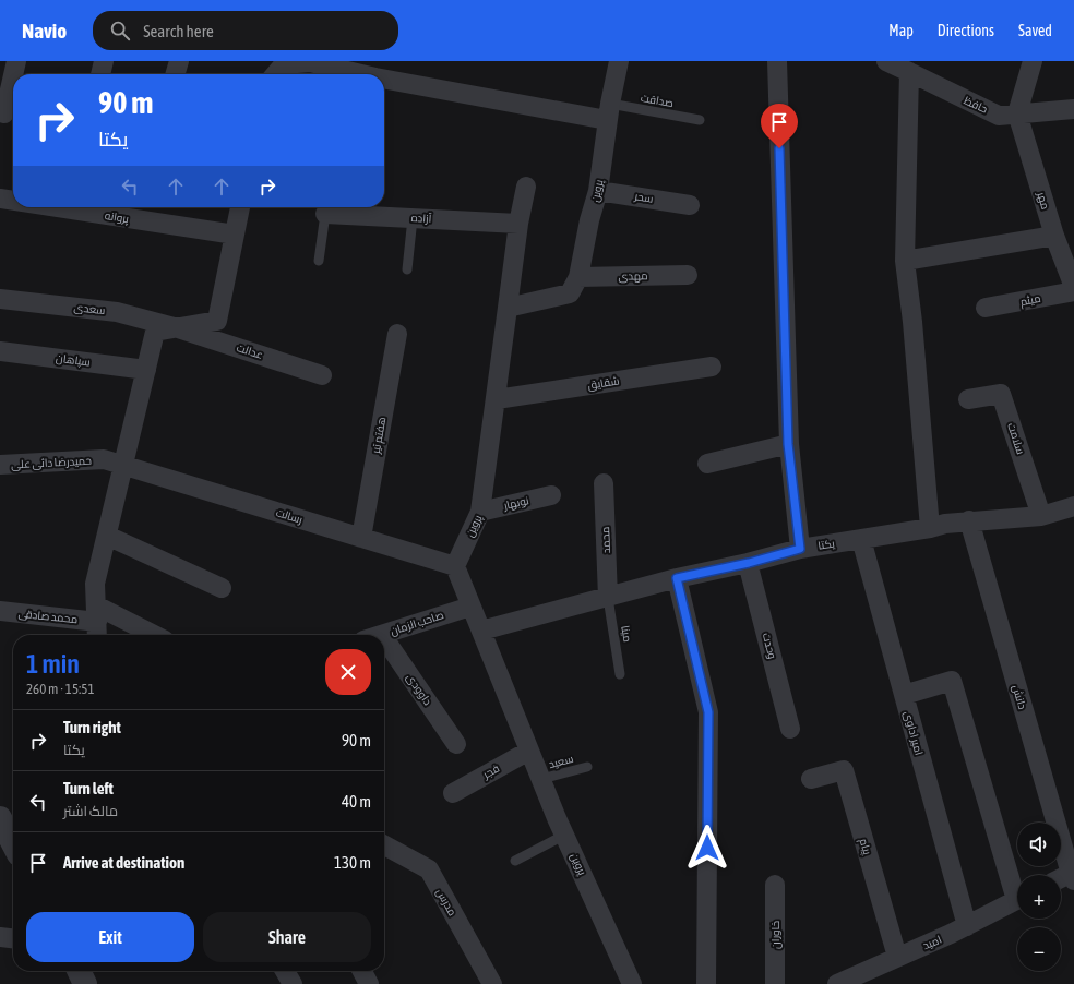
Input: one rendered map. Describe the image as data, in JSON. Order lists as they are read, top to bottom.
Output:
{
  "streets": {
    "street": [
      "حافظ",
      "پروین",
      "سحر",
      "مهر",
      "پروانه",
      "آزاده",
      "مهدی",
      "میثم",
      "سعدی",
      "عدالت",
      "سپاهان",
      "شقایق",
      "هفتم تیر",
      "سلامت",
      "حمیدرضا دائی علی",
      "نوبهار",
      "رسالت",
      "محمد",
      "یکتا",
      "محمد صادقی",
      "صاحب الزمان",
      "وحدت",
      "داوودی",
      "دانش",
      "امیر اداوی",
      "فجر",
      "پیام",
      "مدرس",
      "خاوران",
      "امید"
    ],
    "lane": ["صداقت", "مینا", "سعید"]
  },
  "crossings": [
    ["صداقت", "پروین"],
    ["حافظ", "مهر"],
    ["پروین", "سحر"],
    ["پروین", "مهدی"],
    ["پروین", "شقایق"],
    ["پروین", "نوبهار"],
    ["پروین", "رسالت"],
    ["پروین", "یکتا"],
    ["پروین", "صاحب الزمان"],
    ["پروین", "سعید"],
    ["پروین", "فجر"],
    ["سعدی", "عدالت"],
    ["هفتم تیر", "رسالت"],
    ["سلامت", "یکتا"],
    ["حمیدرضا دائی علی", "رسالت"],
    ["محمد", "یکتا"],
    ["محمد", "مینا"],
    ["یکتا", "مینا"],
    ["یکتا", "وحدت"],
    ["یکتا", "دانش"],
    ["یکتا", "امیر اداوی"],
    ["امیر اداوی", "امید"],
    ["پیام", "امید"]
  ],
  "page": {
    "header": "Navio",
    "search": "Search here",
    "nav": ["Map", "Directions", "Saved"],
    "turn": ["90 m", "یکتا"],
    "heading": ["1 min", "260 m · 15:51"],
    "list": [
      {
        "name": "Turn right",
        "note": "یکتا",
        "value": "90 m"
      },
      {
        "name": "Turn left",
        "note": "مالک اشتر",
        "value": "40 m"
      },
      {
        "name": "Arrive at destination",
        "value": "130 m"
      }
    ],
    "map_buttons": ["+", "−"],
    "buttons": ["Exit", "Share"]
  }
}
